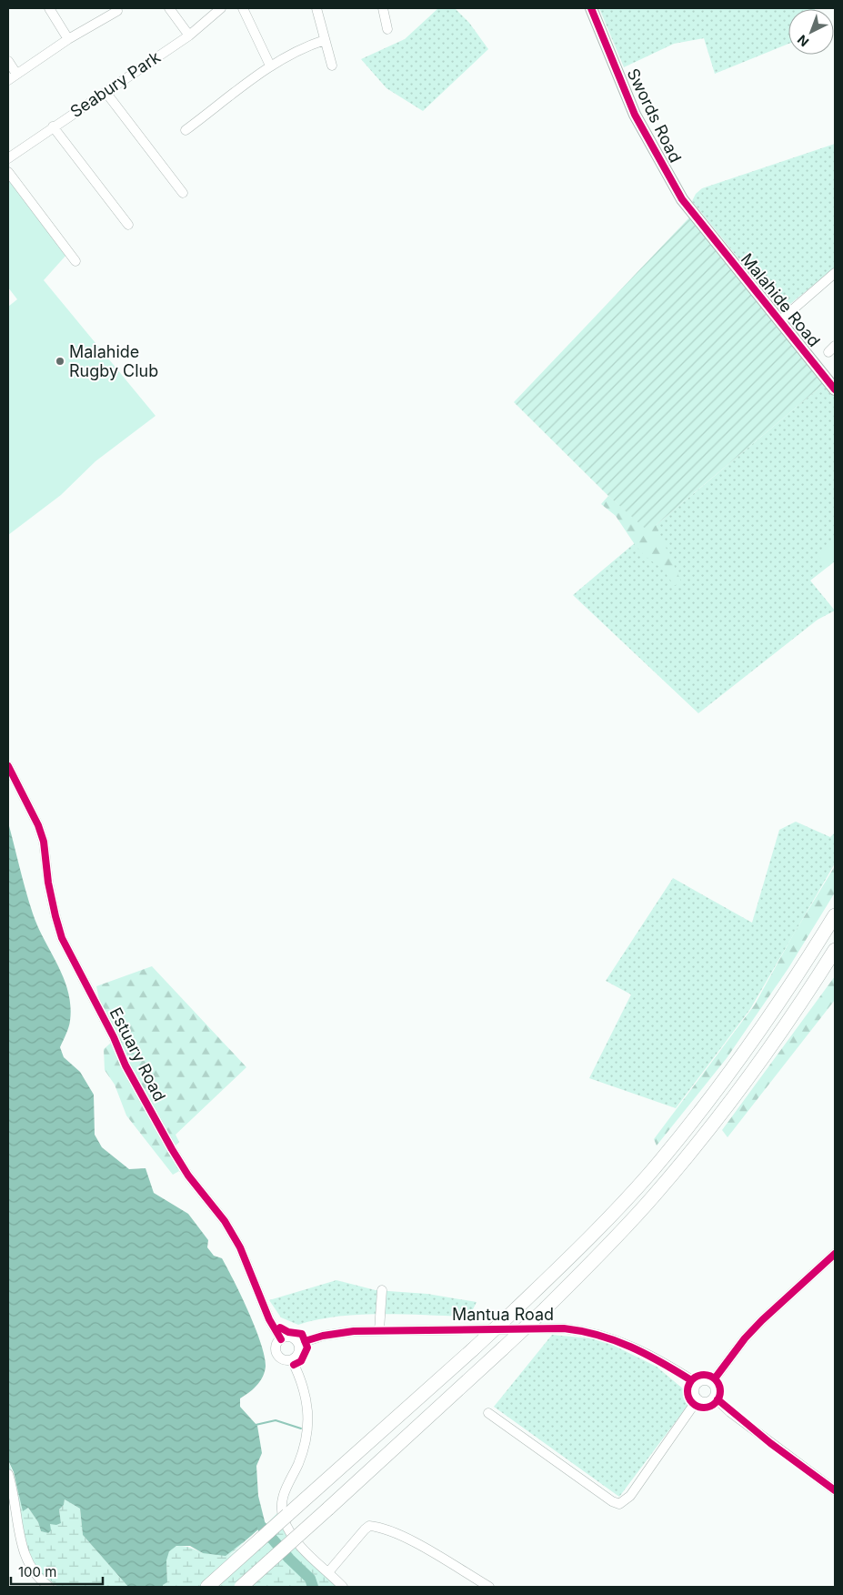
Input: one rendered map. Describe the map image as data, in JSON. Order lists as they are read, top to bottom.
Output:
{
  "streets": {
    "main road": ["Swords Road", "Malahide Road"],
    "street": ["Seabury Park", "Estuary Road", "Mantua Road"]
  },
  "crossings": [
    ["Swords Road", "Malahide Road"],
    ["Estuary Road", "Mantua Road"]
  ],
  "places": ["Malahide Rugby Club"],
  "scale_bar": "100 m",
  "north": "bottom left"
}
